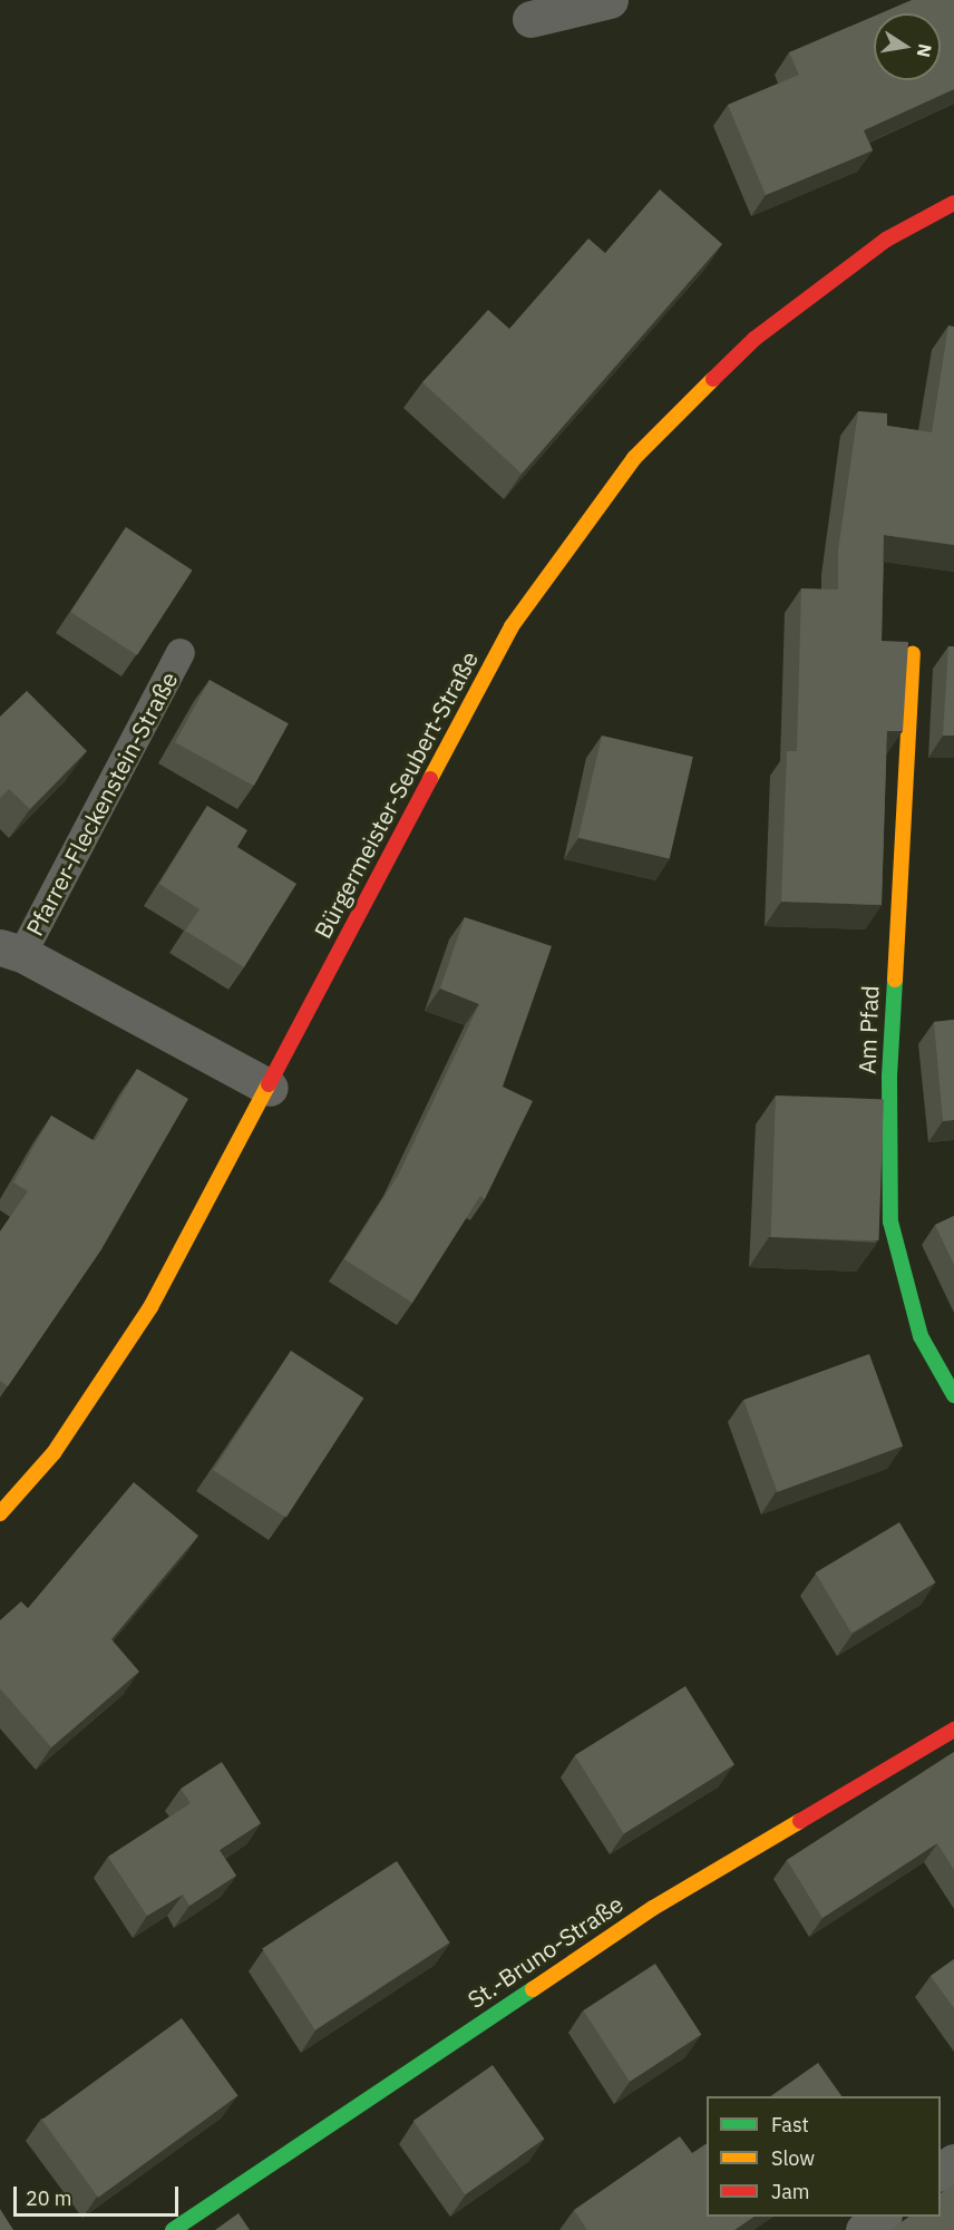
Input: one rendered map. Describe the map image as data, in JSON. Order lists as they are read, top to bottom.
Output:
{
  "streets": {
    "street": [
      "Bürgermeister-Seubert-Straße",
      "Pfarrer-Fleckenstein-Straße",
      "Am Pfad",
      "St.-Bruno-Straße"
    ]
  },
  "crossings": [
    ["Bürgermeister-Seubert-Straße", "Pfarrer-Fleckenstein-Straße"]
  ],
  "legend": ["Fast", "Slow", "Jam"],
  "scale_bar": "20 m",
  "north": "right"
}
